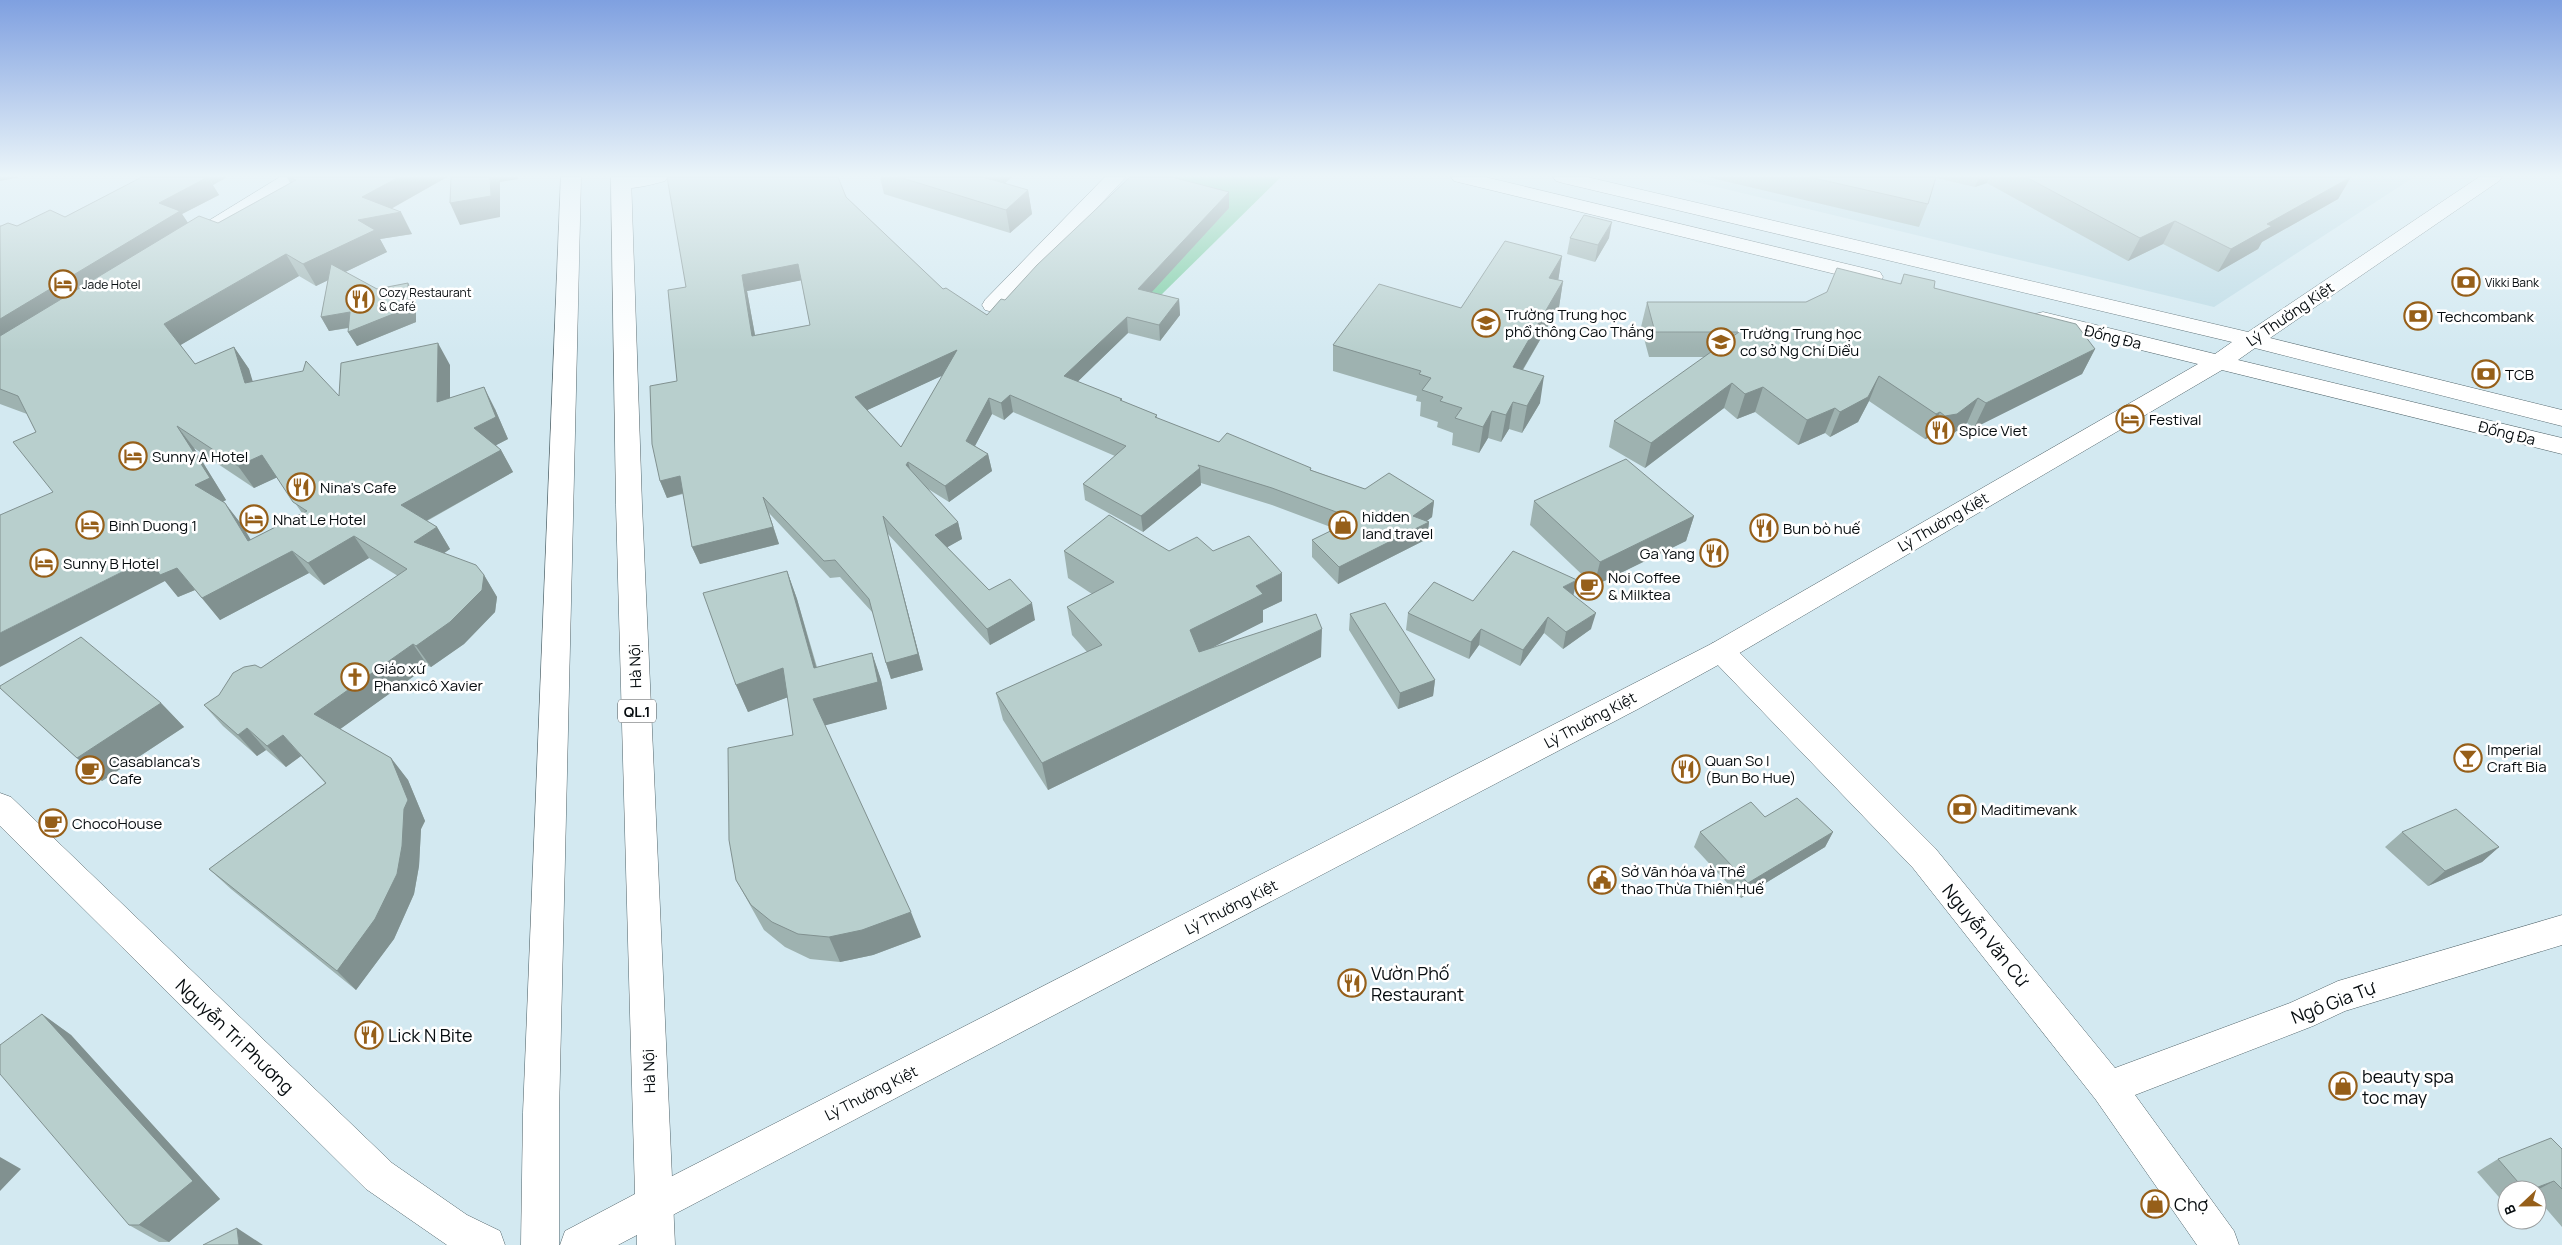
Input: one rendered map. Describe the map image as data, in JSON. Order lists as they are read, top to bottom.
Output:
{
  "streets": {
    "street": [
      "Lý Thường Kiệt",
      "Đống Đa",
      "Hà Nội",
      "QL.1",
      "Nguyễn Văn Cừ",
      "Ngô Gia Tự",
      "Nguyễn Tri Phương"
    ]
  },
  "crossings": [
    ["Lý Thường Kiệt", "Đống Đa"],
    ["Lý Thường Kiệt", "Hà Nội"],
    ["Lý Thường Kiệt", "Nguyễn Văn Cừ"],
    ["Nguyễn Văn Cừ", "Ngô Gia Tự"]
  ],
  "places": {
    "bank": [
      "Vikki Bank",
      "Techcombank",
      "TCB",
      "Maditimevank"
    ],
    "hotel": [
      "Jade Hotel",
      "Festival",
      "Sunny A Hotel",
      "Nhat Le Hotel",
      "Binh Duong 1",
      "Sunny B Hotel"
    ],
    "restaurant": [
      "Cozy Restaurant & Café",
      "Spice Viet",
      "Nina's Cafe",
      "Bun bò huế",
      "Ga Yang",
      "Quan So I (Bun Bo Hue)",
      "Vườn Phố Restaurant",
      "Lick N Bite"
    ],
    "school or university": ["Trường Trung học phổ thông Cao Thắng", "Trường Trung học cơ sở Ng Chí Diểu"],
    "shop": ["hidden land travel", "beauty spa toc may", "Chợ"],
    "cafe": ["Noi Coffee & Milktea", "Casablanca's Cafe", "ChocoHouse"],
    "church": ["Giáo xứ Phanxicô Xavier"],
    "bar": ["Imperial Craft Bia"],
    "public building": ["Sở Văn hóa và Thể thao Thừa Thiên Huế"]
  },
  "north": "left"
}
